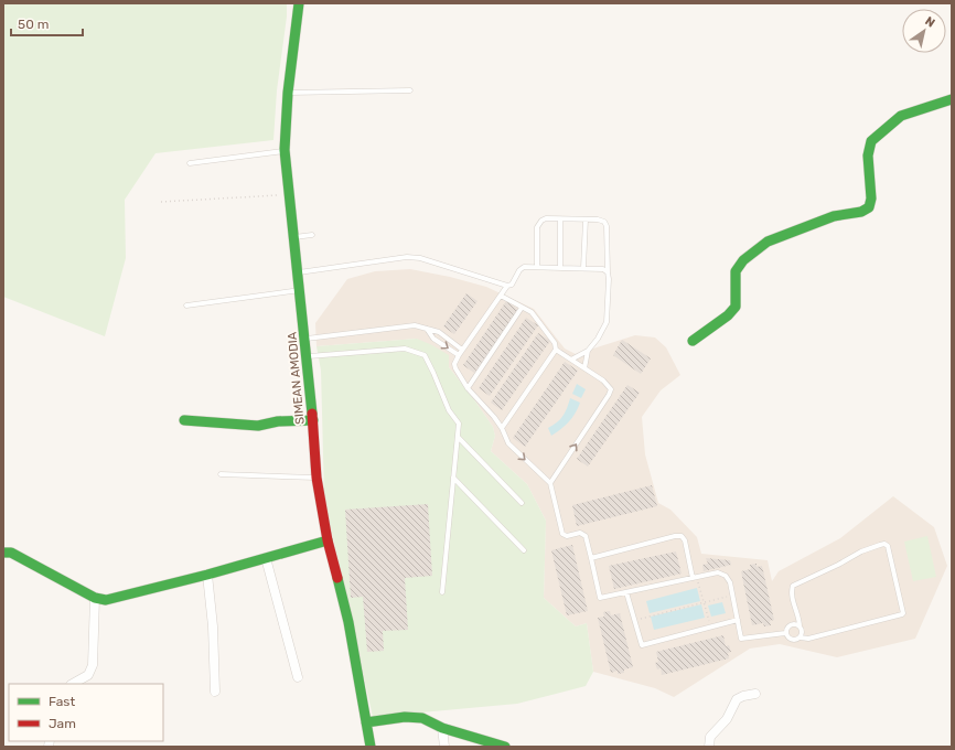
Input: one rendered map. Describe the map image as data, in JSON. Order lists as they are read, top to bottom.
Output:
{
  "streets": {
    "street": ["SIMEAN AMODIA"]
  },
  "legend": ["Fast", "Jam"],
  "scale_bar": "50 m",
  "north": "top right"
}
